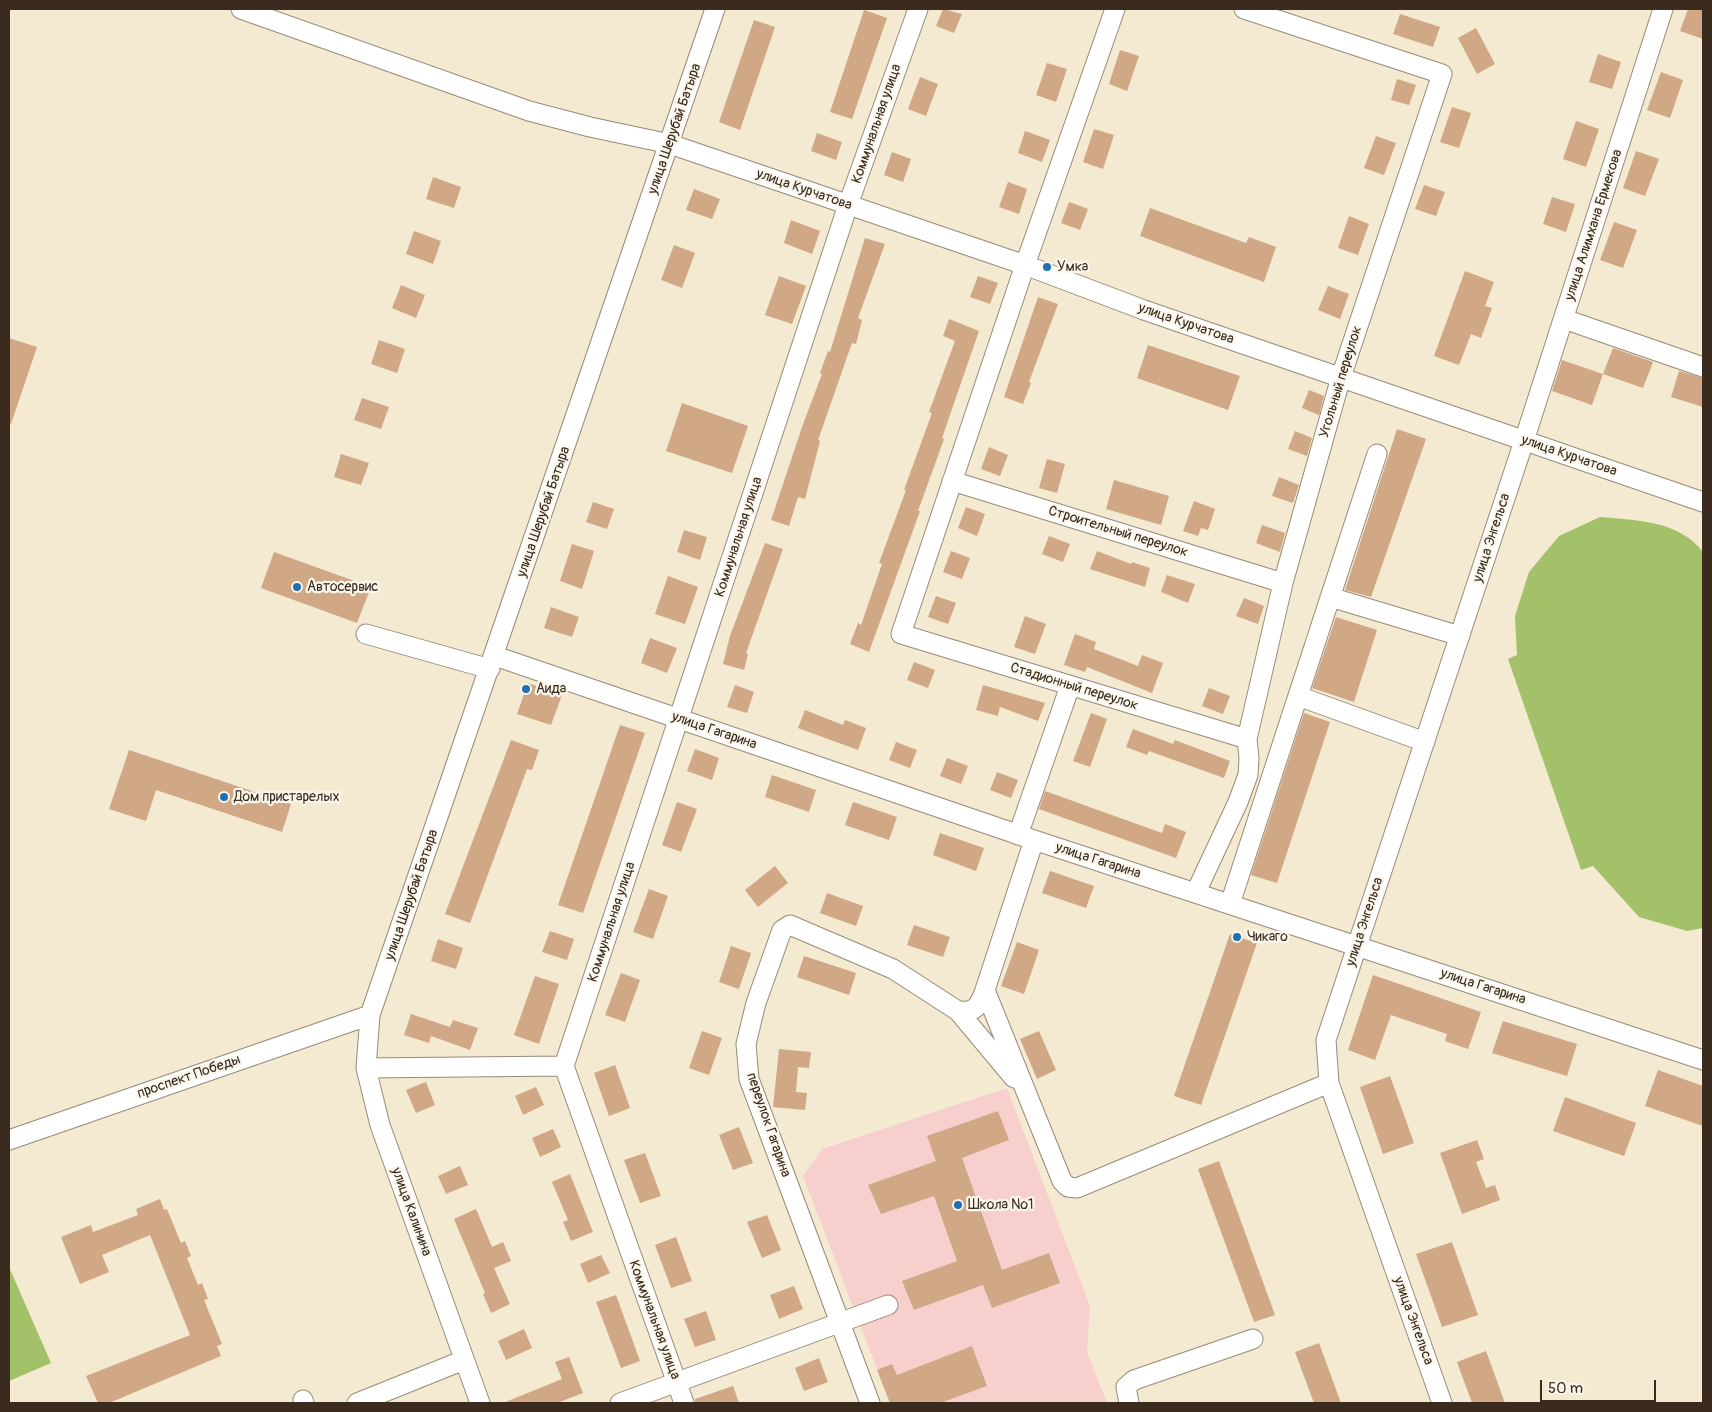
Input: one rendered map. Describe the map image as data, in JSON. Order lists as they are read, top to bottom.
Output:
{
  "streets": {
    "street": [
      "Коммунальная улица",
      "улица Шерубай Батыра",
      "улица Курчатова",
      "улица Алимхана Ермекова",
      "Угольный переулок",
      "Строительный переулок",
      "улица Энгельса",
      "Стадионный переулок",
      "улица Гагарина",
      "проспект Победы",
      "переулок Гагарина",
      "улица Калинина"
    ]
  },
  "crossings": [
    ["Коммунальная улица", "улица Курчатова"],
    ["Коммунальная улица", "улица Гагарина"],
    ["улица Шерубай Батыра", "улица Курчатова"],
    ["улица Шерубай Батыра", "улица Гагарина"],
    ["улица Шерубай Батыра", "проспект Победы"],
    ["улица Шерубай Батыра", "улица Калинина"],
    ["улица Курчатова", "улица Алимхана Ермекова"],
    ["улица Курчатова", "Угольный переулок"],
    ["улица Курчатова", "улица Энгельса"],
    ["улица Алимхана Ермекова", "улица Энгельса"],
    ["Угольный переулок", "Строительный переулок"],
    ["Угольный переулок", "Стадионный переулок"],
    ["Угольный переулок", "улица Гагарина"],
    ["Строительный переулок", "Стадионный переулок"],
    ["улица Энгельса", "улица Гагарина"],
    ["проспект Победы", "улица Калинина"]
  ],
  "places": [
    "Умка",
    "Автосервис",
    "Аида",
    "Дом пристарелых",
    "Чикаго",
    "Школа №1"
  ],
  "scale_bar": "50 m"
}
